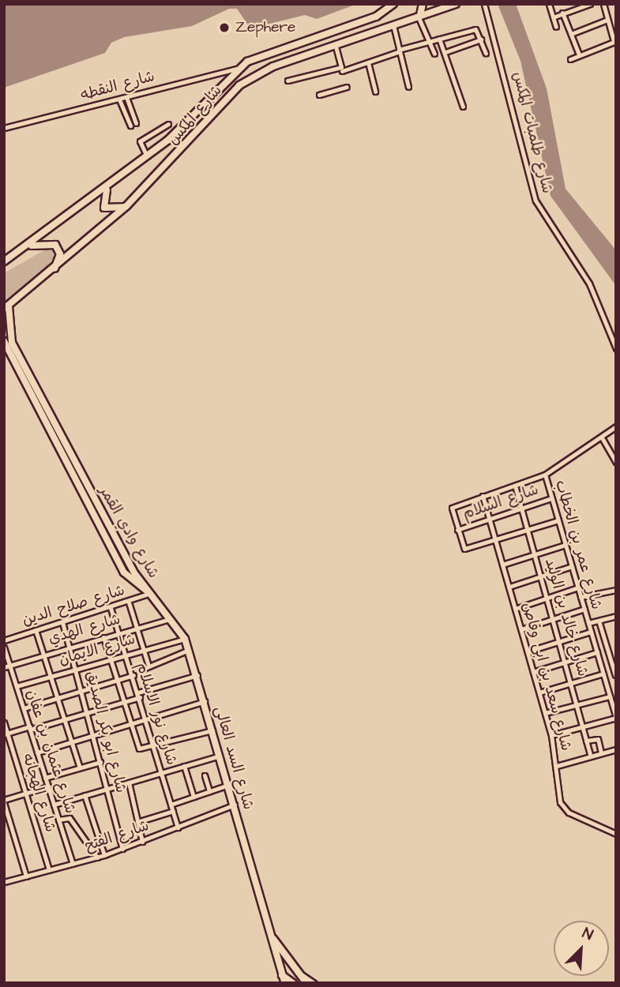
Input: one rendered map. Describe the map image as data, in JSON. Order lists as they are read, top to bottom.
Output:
{
  "streets": {
    "main road": ["شارع المكس", "شارع وادي القمر", "شارع السد العالى"],
    "street": [
      "شارع النقطه",
      "شارع طلمبات المكس",
      "شارع السلام",
      "شارع عمر بن الخطاب",
      "شارع صلاح الدين",
      "شارع خالد بن الوليد",
      "شارع الهدي",
      "شارع الايمان",
      "شارع سعد بن ابى وقاص",
      "شارع نور الاسلام",
      "شارع ابو بكر الصديق",
      "شارع عثمان بن عفان",
      "شارع الهجانه",
      "شارع الفتح"
    ]
  },
  "crossings": [
    ["شارع النقطه", "شارع المكس"],
    ["شارع المكس", "شارع وادي القمر"],
    ["شارع السلام", "شارع عمر بن الخطاب"],
    ["شارع السلام", "شارع خالد بن الوليد"],
    ["شارع السلام", "شارع سعد بن ابى وقاص"],
    ["شارع وادي القمر", "شارع صلاح الدين"],
    ["شارع وادي القمر", "شارع السد العالى"],
    ["شارع صلاح الدين", "شارع نور الاسلام"],
    ["شارع صلاح الدين", "شارع ابو بكر الصديق"],
    ["شارع صلاح الدين", "شارع السد العالى"],
    ["شارع الهدي", "شارع نور الاسلام"],
    ["شارع الهدي", "شارع ابو بكر الصديق"],
    ["شارع الهدي", "شارع عثمان بن عفان"],
    ["شارع الهدي", "شارع السد العالى"],
    ["شارع الايمان", "شارع نور الاسلام"],
    ["شارع الايمان", "شارع ابو بكر الصديق"],
    ["شارع الايمان", "شارع عثمان بن عفان"],
    ["شارع الايمان", "شارع السد العالى"],
    ["شارع نور الاسلام", "شارع الفتح"],
    ["شارع ابو بكر الصديق", "شارع الفتح"],
    ["شارع عثمان بن عفان", "شارع الفتح"],
    ["شارع السد العالى", "شارع الفتح"],
    ["شارع الهجانه", "شارع الفتح"]
  ],
  "places": ["Zephere"],
  "north": "top right"
}
